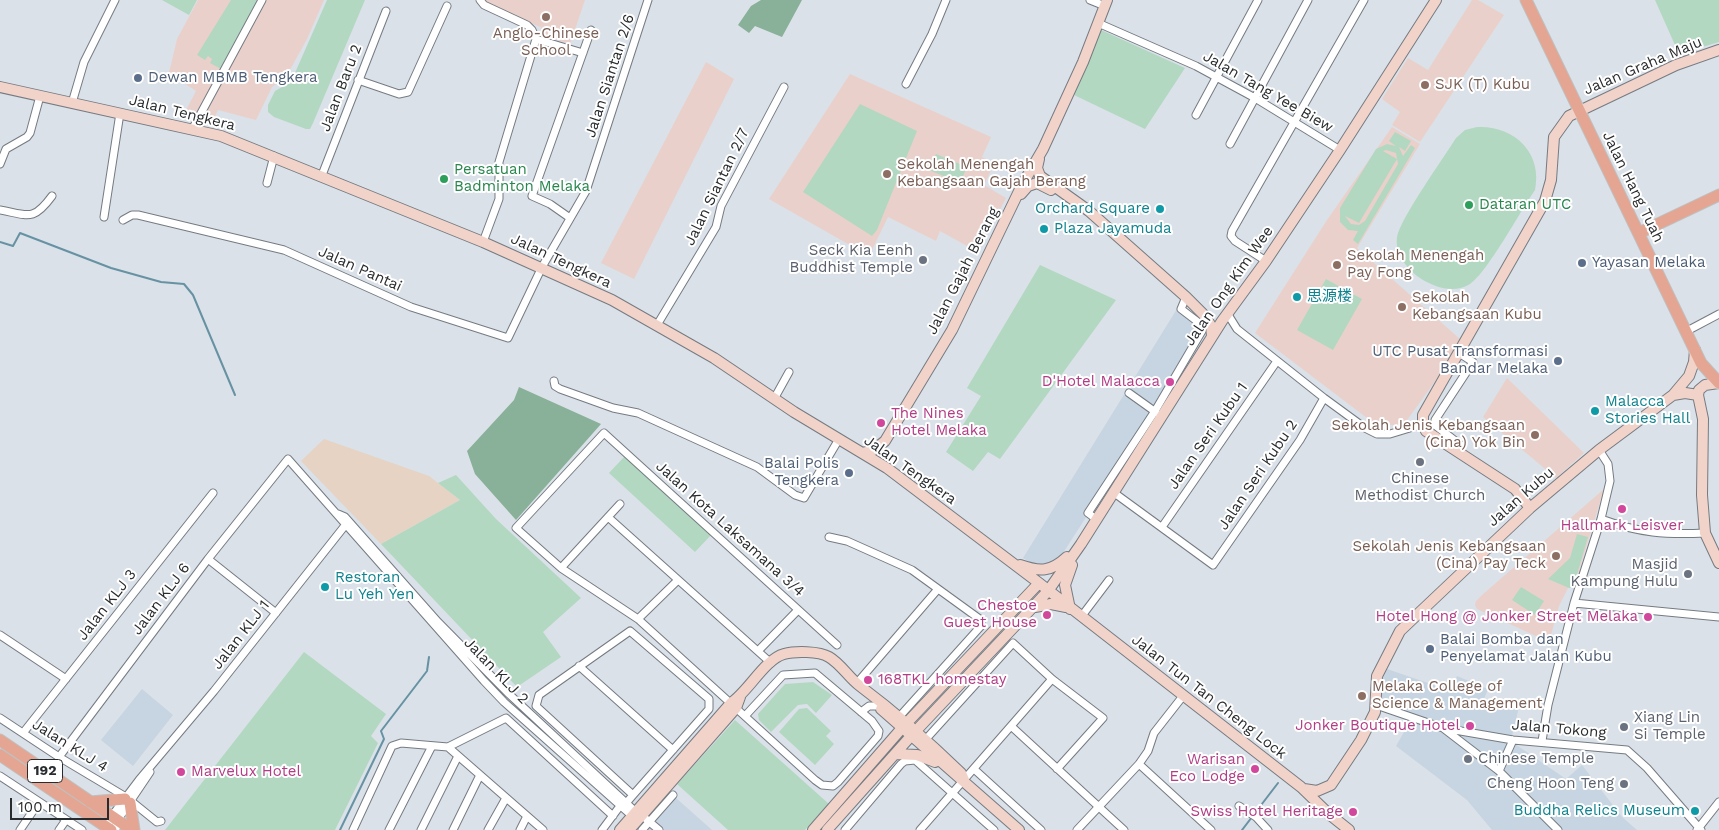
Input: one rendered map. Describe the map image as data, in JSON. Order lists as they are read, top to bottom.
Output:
{
  "streets": {
    "main road": [
      "Jalan Graha Maju",
      "Jalan Tengkera",
      "Jalan Hang Tuah",
      "Jalan Gajah Berang",
      "Jalan Ong Kim Wee",
      "Jalan Kubu",
      "Jalan Tun Tan Cheng Lock",
      "192"
    ],
    "street": [
      "Jalan Siantan 2/6",
      "Jalan Baru 2",
      "Jalan Tang Yee Biew",
      "Jalan Siantan 2/7",
      "Jalan Pantai",
      "Jalan Seri Kubu 1",
      "Jalan Seri Kubu 2",
      "Jalan Kota Laksamana 3/4",
      "Jalan KLJ 6",
      "Jalan KLJ 3",
      "Jalan KLJ 1",
      "Jalan KLJ 2",
      "Jalan Tokong",
      "Jalan KLJ 4"
    ]
  },
  "crossings": [
    ["Jalan Graha Maju", "Jalan Hang Tuah"],
    ["Jalan Siantan 2/6", "Jalan Tengkera"],
    ["Jalan Siantan 2/6", "Jalan Pantai"],
    ["Jalan Baru 2", "Jalan Tengkera"],
    ["Jalan Tang Yee Biew", "Jalan Gajah Berang"],
    ["Jalan Tang Yee Biew", "Jalan Ong Kim Wee"],
    ["Jalan Tengkera", "Jalan Siantan 2/7"],
    ["Jalan Tengkera", "Jalan Pantai"],
    ["Jalan Tengkera", "Jalan Gajah Berang"],
    ["Jalan Tengkera", "Jalan Ong Kim Wee"],
    ["Jalan Tengkera", "Jalan Tun Tan Cheng Lock"],
    ["Jalan Hang Tuah", "Jalan Kubu"],
    ["Jalan Ong Kim Wee", "Jalan Tun Tan Cheng Lock"],
    ["Jalan Seri Kubu 1", "Jalan Seri Kubu 2"],
    ["Jalan Kubu", "Jalan Tun Tan Cheng Lock"],
    ["Jalan KLJ 6", "Jalan KLJ 2"],
    ["Jalan KLJ 6", "Jalan KLJ 4"],
    ["Jalan KLJ 3", "Jalan KLJ 4"],
    ["Jalan KLJ 1", "Jalan KLJ 2"],
    ["Jalan KLJ 1", "Jalan KLJ 4"],
    ["Jalan KLJ 1", "192"]
  ],
  "places": [
    "Anglo-Chinese School",
    "Dewan MBMB Tengkera",
    "SJK (T) Kubu",
    "Sekolah Menengah Kebangsaan Gajah Berang",
    "Persatuan Badminton Melaka",
    "Dataran UTC",
    "Orchard Square",
    "Plaza Jayamuda",
    "Seck Kia Eenh Buddhist Temple",
    "Yayasan Melaka",
    "Sekolah Menengah Pay Fong",
    "思源楼",
    "Sekolah Kebangsaan Kubu",
    "UTC Pusat Transformasi Bandar Melaka",
    "D'Hotel Malacca",
    "Malacca Stories Hall",
    "The Nines Hotel Melaka",
    "Sekolah Jenis Kebangsaan (Cina) Yok Bin",
    "Chinese Methodist Church",
    "Balai Polis Tengkera",
    "Hallmark Leisver",
    "Sekolah Jenis Kebangsaan (Cina) Pay Teck",
    "Masjid Kampung Hulu",
    "Restoran Lu Yeh Yen",
    "Chestoe Guest House",
    "Hotel Hong @ Jonker Street Melaka",
    "Balai Bomba dan Penyelamat Jalan Kubu",
    "168TKL homestay",
    "Melaka College of Science & Management",
    "Jonker Boutique Hotel",
    "Xiang Lin Si Temple",
    "Chinese Temple",
    "Warisan Eco Lodge",
    "Marvelux Hotel",
    "Cheng Hoon Teng",
    "Buddha Relics Museum",
    "Swiss Hotel Heritage"
  ],
  "scale_bar": "100 m"
}
